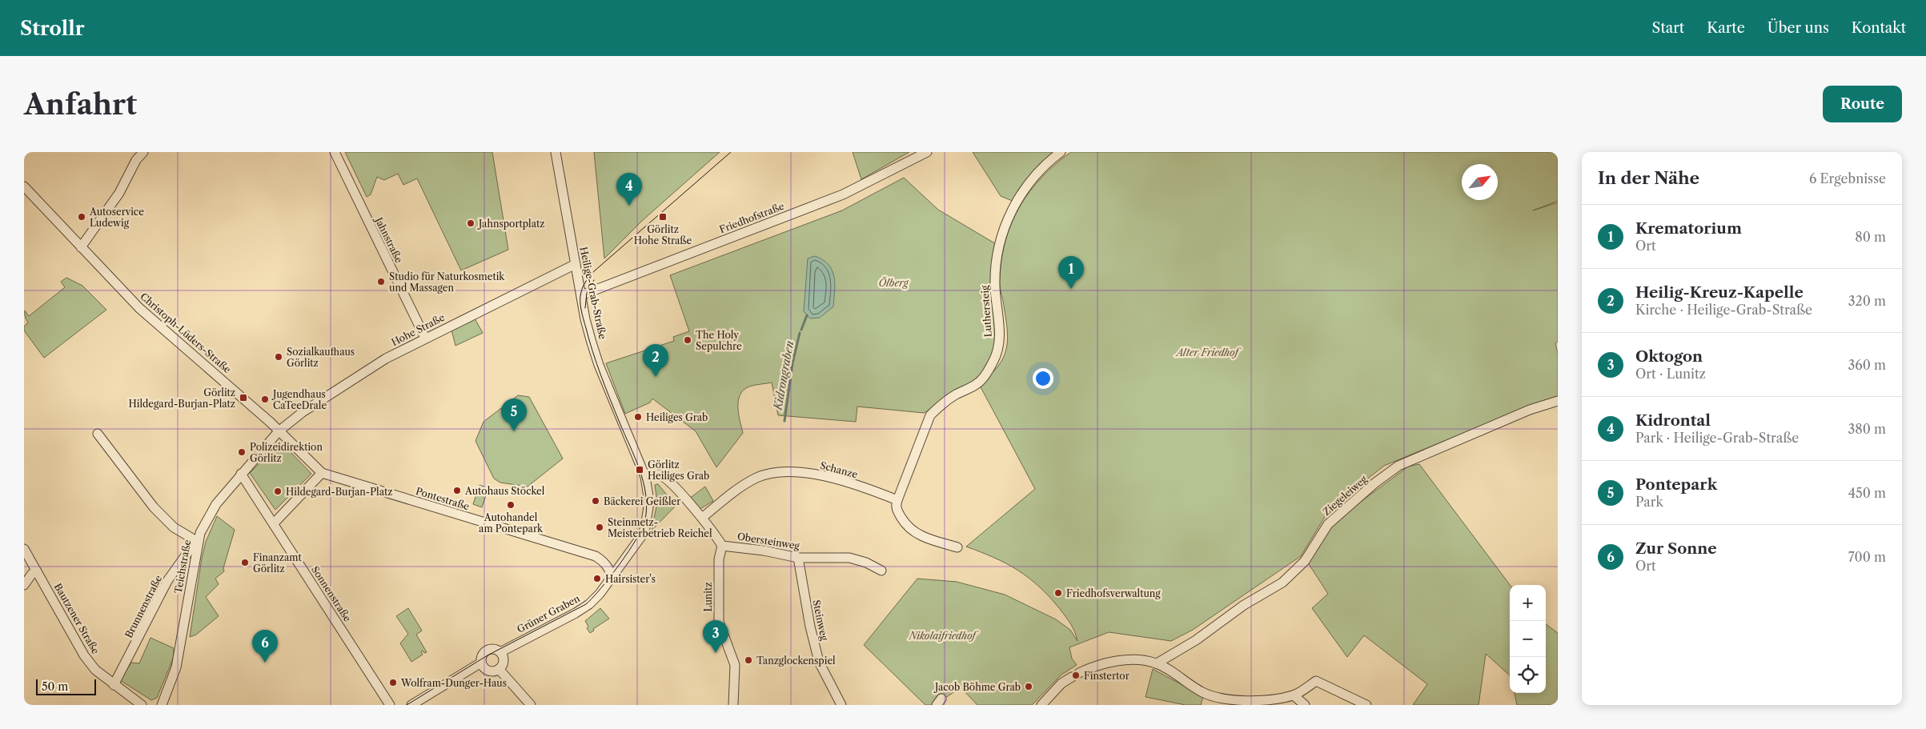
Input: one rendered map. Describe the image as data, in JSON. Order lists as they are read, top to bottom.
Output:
{
  "streets": {
    "street": [
      "Friedhofstraße",
      "Jahnstraße",
      "Heilige-Grab-Straße",
      "Luthersteig",
      "Hohe Straße",
      "Christoph-Lüders-Straße",
      "Schanze",
      "Ziegeleiweg",
      "Pontestraße",
      "Obersteinweg",
      "Teichstraße",
      "Sonnenstraße",
      "Lunitz",
      "Brunnenstraße",
      "Grüner Graben",
      "Bautzener Straße",
      "Steinweg"
    ]
  },
  "crossings": [
    ["Friedhofstraße", "Heilige-Grab-Straße"],
    ["Jahnstraße", "Hohe Straße"],
    ["Heilige-Grab-Straße", "Hohe Straße"],
    ["Heilige-Grab-Straße", "Pontestraße"],
    ["Heilige-Grab-Straße", "Grüner Graben"],
    ["Luthersteig", "Schanze"],
    ["Hohe Straße", "Christoph-Lüders-Straße"],
    ["Hohe Straße", "Pontestraße"],
    ["Hohe Straße", "Teichstraße"],
    ["Christoph-Lüders-Straße", "Pontestraße"],
    ["Christoph-Lüders-Straße", "Teichstraße"],
    ["Pontestraße", "Teichstraße"],
    ["Pontestraße", "Grüner Graben"],
    ["Obersteinweg", "Lunitz"],
    ["Obersteinweg", "Steinweg"],
    ["Teichstraße", "Sonnenstraße"],
    ["Teichstraße", "Brunnenstraße"],
    ["Brunnenstraße", "Bautzener Straße"]
  ],
  "water": ["Kidrongraben"],
  "parks": ["Ölberg", "Alter Friedhof", "Nikolaifriedhof"],
  "places": {
    "other": [
      "Autoservice Ludewig",
      "Jahnsportplatz",
      "Studio für Naturkosmetik und Massagen",
      "The Holy Sepulchre",
      "Sozialkaufhaus Görlitz",
      "Jugendhaus CaTeeDrale",
      "Heiliges Grab",
      "Polizeidirektion Görlitz",
      "Autohaus Stöckel",
      "Hildegard-Burjan-Platz",
      "Bäckerei Geißler",
      "Autohandel am Pontepark",
      "Steinmetz- Meisterbetrieb Reichel",
      "Finanzamt Görlitz",
      "Hairsister's",
      "Friedhofsverwaltung",
      "Tanzglockenspiel",
      "Finstertor",
      "Wolfram-Dunger-Haus",
      "Jacob Böhme Grab"
    ],
    "transit": ["Görlitz Hohe Straße", "Görlitz Hildegard-Burjan-Platz", "Görlitz Heiliges Grab"]
  },
  "scale_bar": "50 m",
  "north": "top right",
  "page": {
    "header": "Strollr",
    "nav": [
      "Start",
      "Karte",
      "Über uns",
      "Kontakt"
    ],
    "buttons": "Route",
    "title": "Anfahrt",
    "heading": ["In der Nähe", "6 Ergebnisse"],
    "pins": [
      "4",
      "1",
      "2",
      "5",
      "3",
      "6"
    ],
    "list": [
      {
        "mark": "1",
        "name": "Krematorium",
        "note": "Ort",
        "value": "80 m"
      },
      {
        "mark": "2",
        "name": "Heilig-Kreuz-Kapelle",
        "note": "Kirche · Heilige-Grab-Straße",
        "value": "320 m"
      },
      {
        "mark": "3",
        "name": "Oktogon",
        "note": "Ort · Lunitz",
        "value": "360 m"
      },
      {
        "mark": "4",
        "name": "Kidrontal",
        "note": "Park · Heilige-Grab-Straße",
        "value": "380 m"
      },
      {
        "mark": "5",
        "name": "Pontepark",
        "note": "Park",
        "value": "450 m"
      },
      {
        "mark": "6",
        "name": "Zur Sonne",
        "note": "Ort",
        "value": "700 m"
      }
    ],
    "map_buttons": ["+", "−"],
    "scale": "50 m"
  }
}
